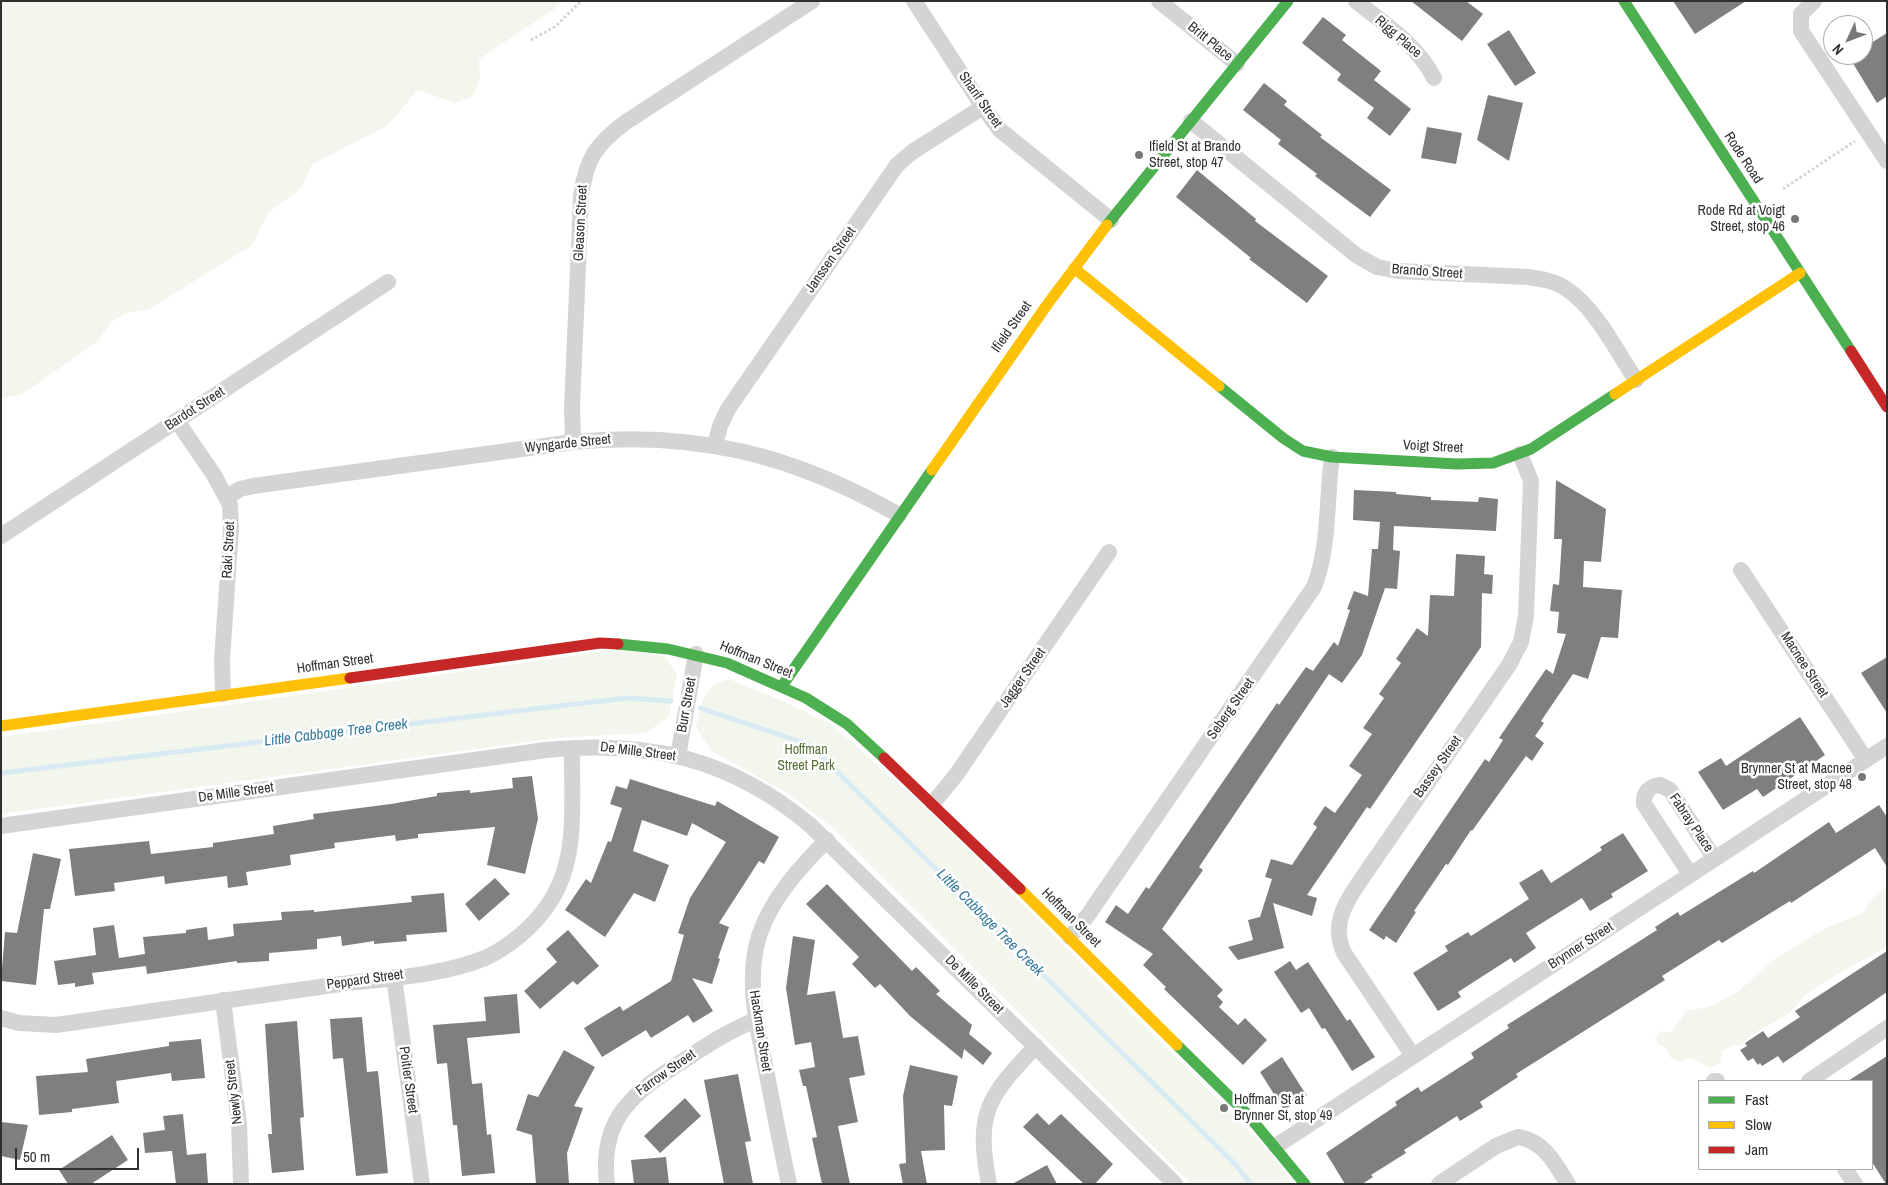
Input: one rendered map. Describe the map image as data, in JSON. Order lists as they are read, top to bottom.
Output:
{
  "streets": {
    "street": [
      "Rigg Place",
      "Britt Place",
      "Sharif Street",
      "Rode Road",
      "Gleason Street",
      "Janssen Street",
      "Brando Street",
      "Ifield Street",
      "Bardot Street",
      "Wyngarde Street",
      "Voigt Street",
      "Raki Street",
      "Hoffman Street",
      "Macnee Street",
      "Jagger Street",
      "Burr Street",
      "Seberg Street",
      "De Mille Street",
      "Bassey Street",
      "Fabray Place",
      "Brynner Street",
      "Peppard Street",
      "Hackman Street",
      "Farrow Street",
      "Poitier Street",
      "Newly Street"
    ]
  },
  "crossings": [
    ["Britt Place", "Ifield Street"],
    ["Sharif Street", "Janssen Street"],
    ["Sharif Street", "Ifield Street"],
    ["Rode Road", "Voigt Street"],
    ["Gleason Street", "Wyngarde Street"],
    ["Janssen Street", "Wyngarde Street"],
    ["Brando Street", "Ifield Street"],
    ["Brando Street", "Voigt Street"],
    ["Ifield Street", "Wyngarde Street"],
    ["Ifield Street", "Voigt Street"],
    ["Ifield Street", "Hoffman Street"],
    ["Bardot Street", "Raki Street"],
    ["Wyngarde Street", "Raki Street"],
    ["Voigt Street", "Seberg Street"],
    ["Voigt Street", "Bassey Street"],
    ["Raki Street", "Hoffman Street"],
    ["Hoffman Street", "Jagger Street"],
    ["Hoffman Street", "Burr Street"],
    ["Hoffman Street", "Seberg Street"],
    ["Hoffman Street", "Brynner Street"],
    ["Macnee Street", "Brynner Street"],
    ["Burr Street", "De Mille Street"],
    ["De Mille Street", "Peppard Street"],
    ["De Mille Street", "Hackman Street"],
    ["Bassey Street", "Brynner Street"],
    ["Fabray Place", "Brynner Street"],
    ["Peppard Street", "Poitier Street"],
    ["Peppard Street", "Newly Street"],
    ["Hackman Street", "Farrow Street"]
  ],
  "water": ["Little Cabbage Tree Creek"],
  "parks": ["Hoffman Street Park"],
  "places": [
    "Ifield St at Brando Street, stop 47",
    "Rode Rd at Voigt Street, stop 46",
    "Brynner St at Macnee Street, stop 48",
    "Hoffman St at Brynner St, stop 49"
  ],
  "legend": ["Fast", "Slow", "Jam"],
  "scale_bar": "50 m",
  "north": "bottom left"
}
